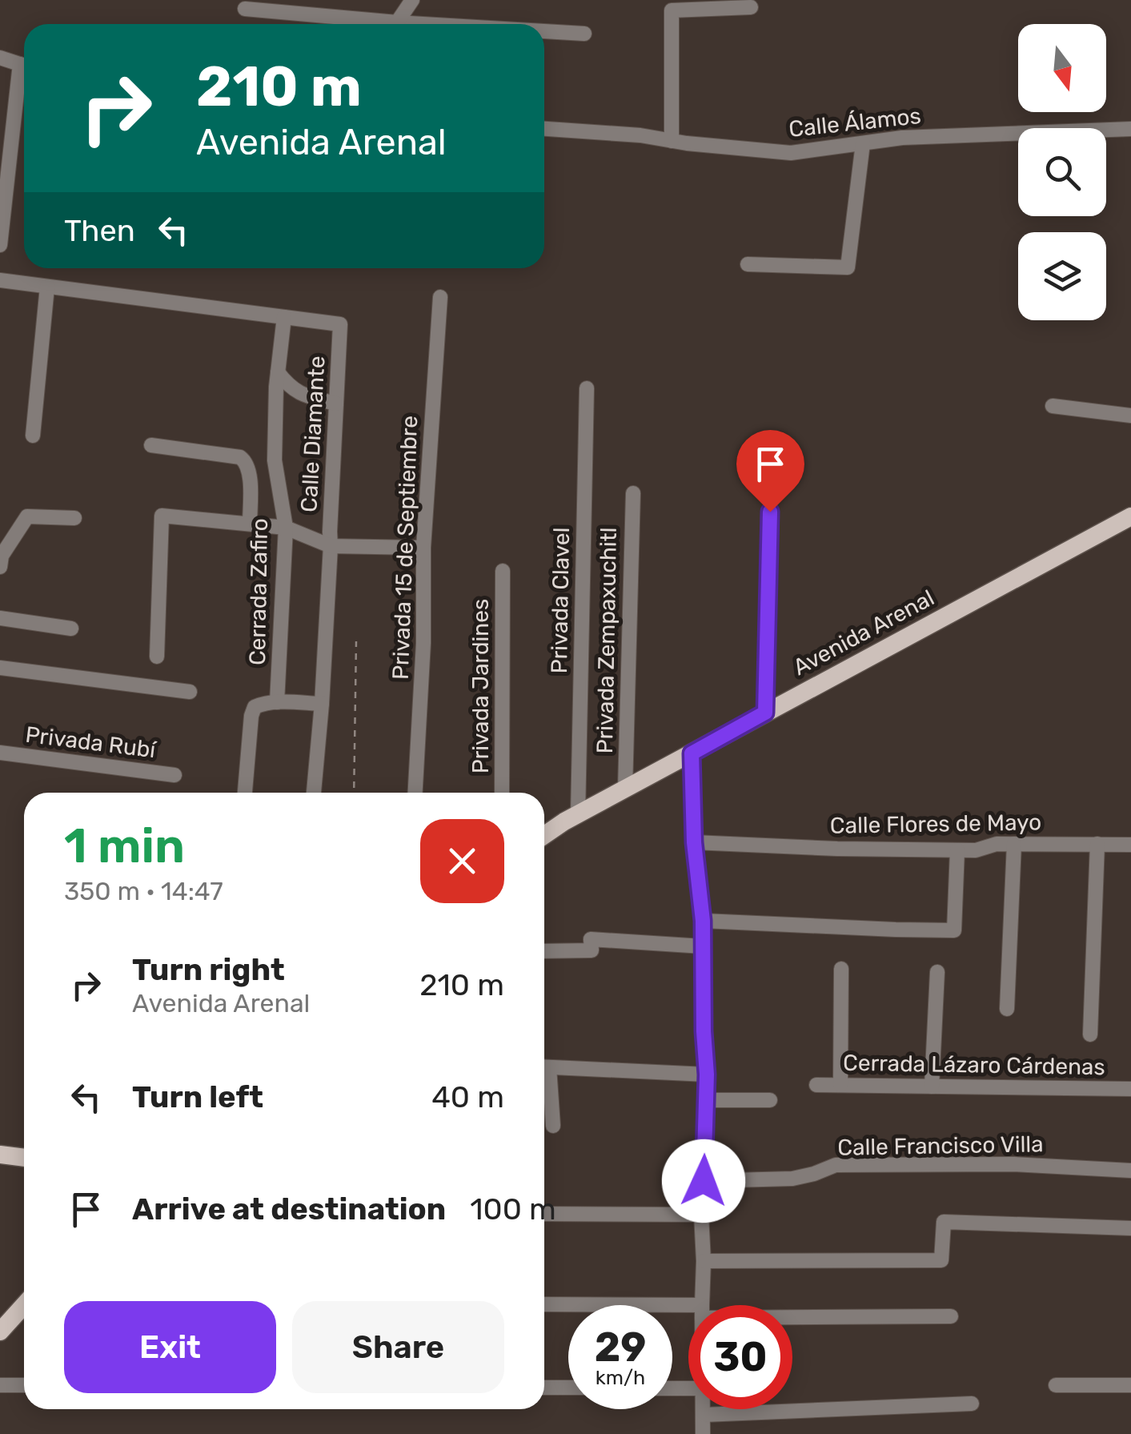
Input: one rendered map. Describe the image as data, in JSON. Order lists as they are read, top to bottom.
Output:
{
  "streets": {
    "main road": ["Avenida Arenal"],
    "street": [
      "Calle Álamos",
      "Calle Diamante",
      "Privada 15 de Septiembre",
      "Cerrada Zafiro",
      "Privada Clavel",
      "Privada Zempaxuchitl",
      "Privada Jardines",
      "Privada Rubí",
      "Calle Flores de Mayo",
      "Cerrada Lázaro Cárdenas",
      "Calle Francisco Villa"
    ]
  },
  "crossings": [
    ["Calle Diamante", "Cerrada Zafiro"],
    ["Privada Clavel", "Avenida Arenal"],
    ["Avenida Arenal", "Privada Zempaxuchitl"]
  ],
  "north": "bottom",
  "page": {
    "turn": ["210 m", "Avenida Arenal"],
    "then": "Then",
    "heading": ["1 min", "350 m · 14:47"],
    "list": [
      {
        "name": "Turn right",
        "note": "Avenida Arenal",
        "value": "210 m"
      },
      {
        "name": "Turn left",
        "value": "40 m"
      },
      {
        "name": "Arrive at destination",
        "value": "100 m"
      }
    ],
    "buttons": ["Exit", "Share"],
    "speed": "29 km/h",
    "limit": "30"
  }
}
